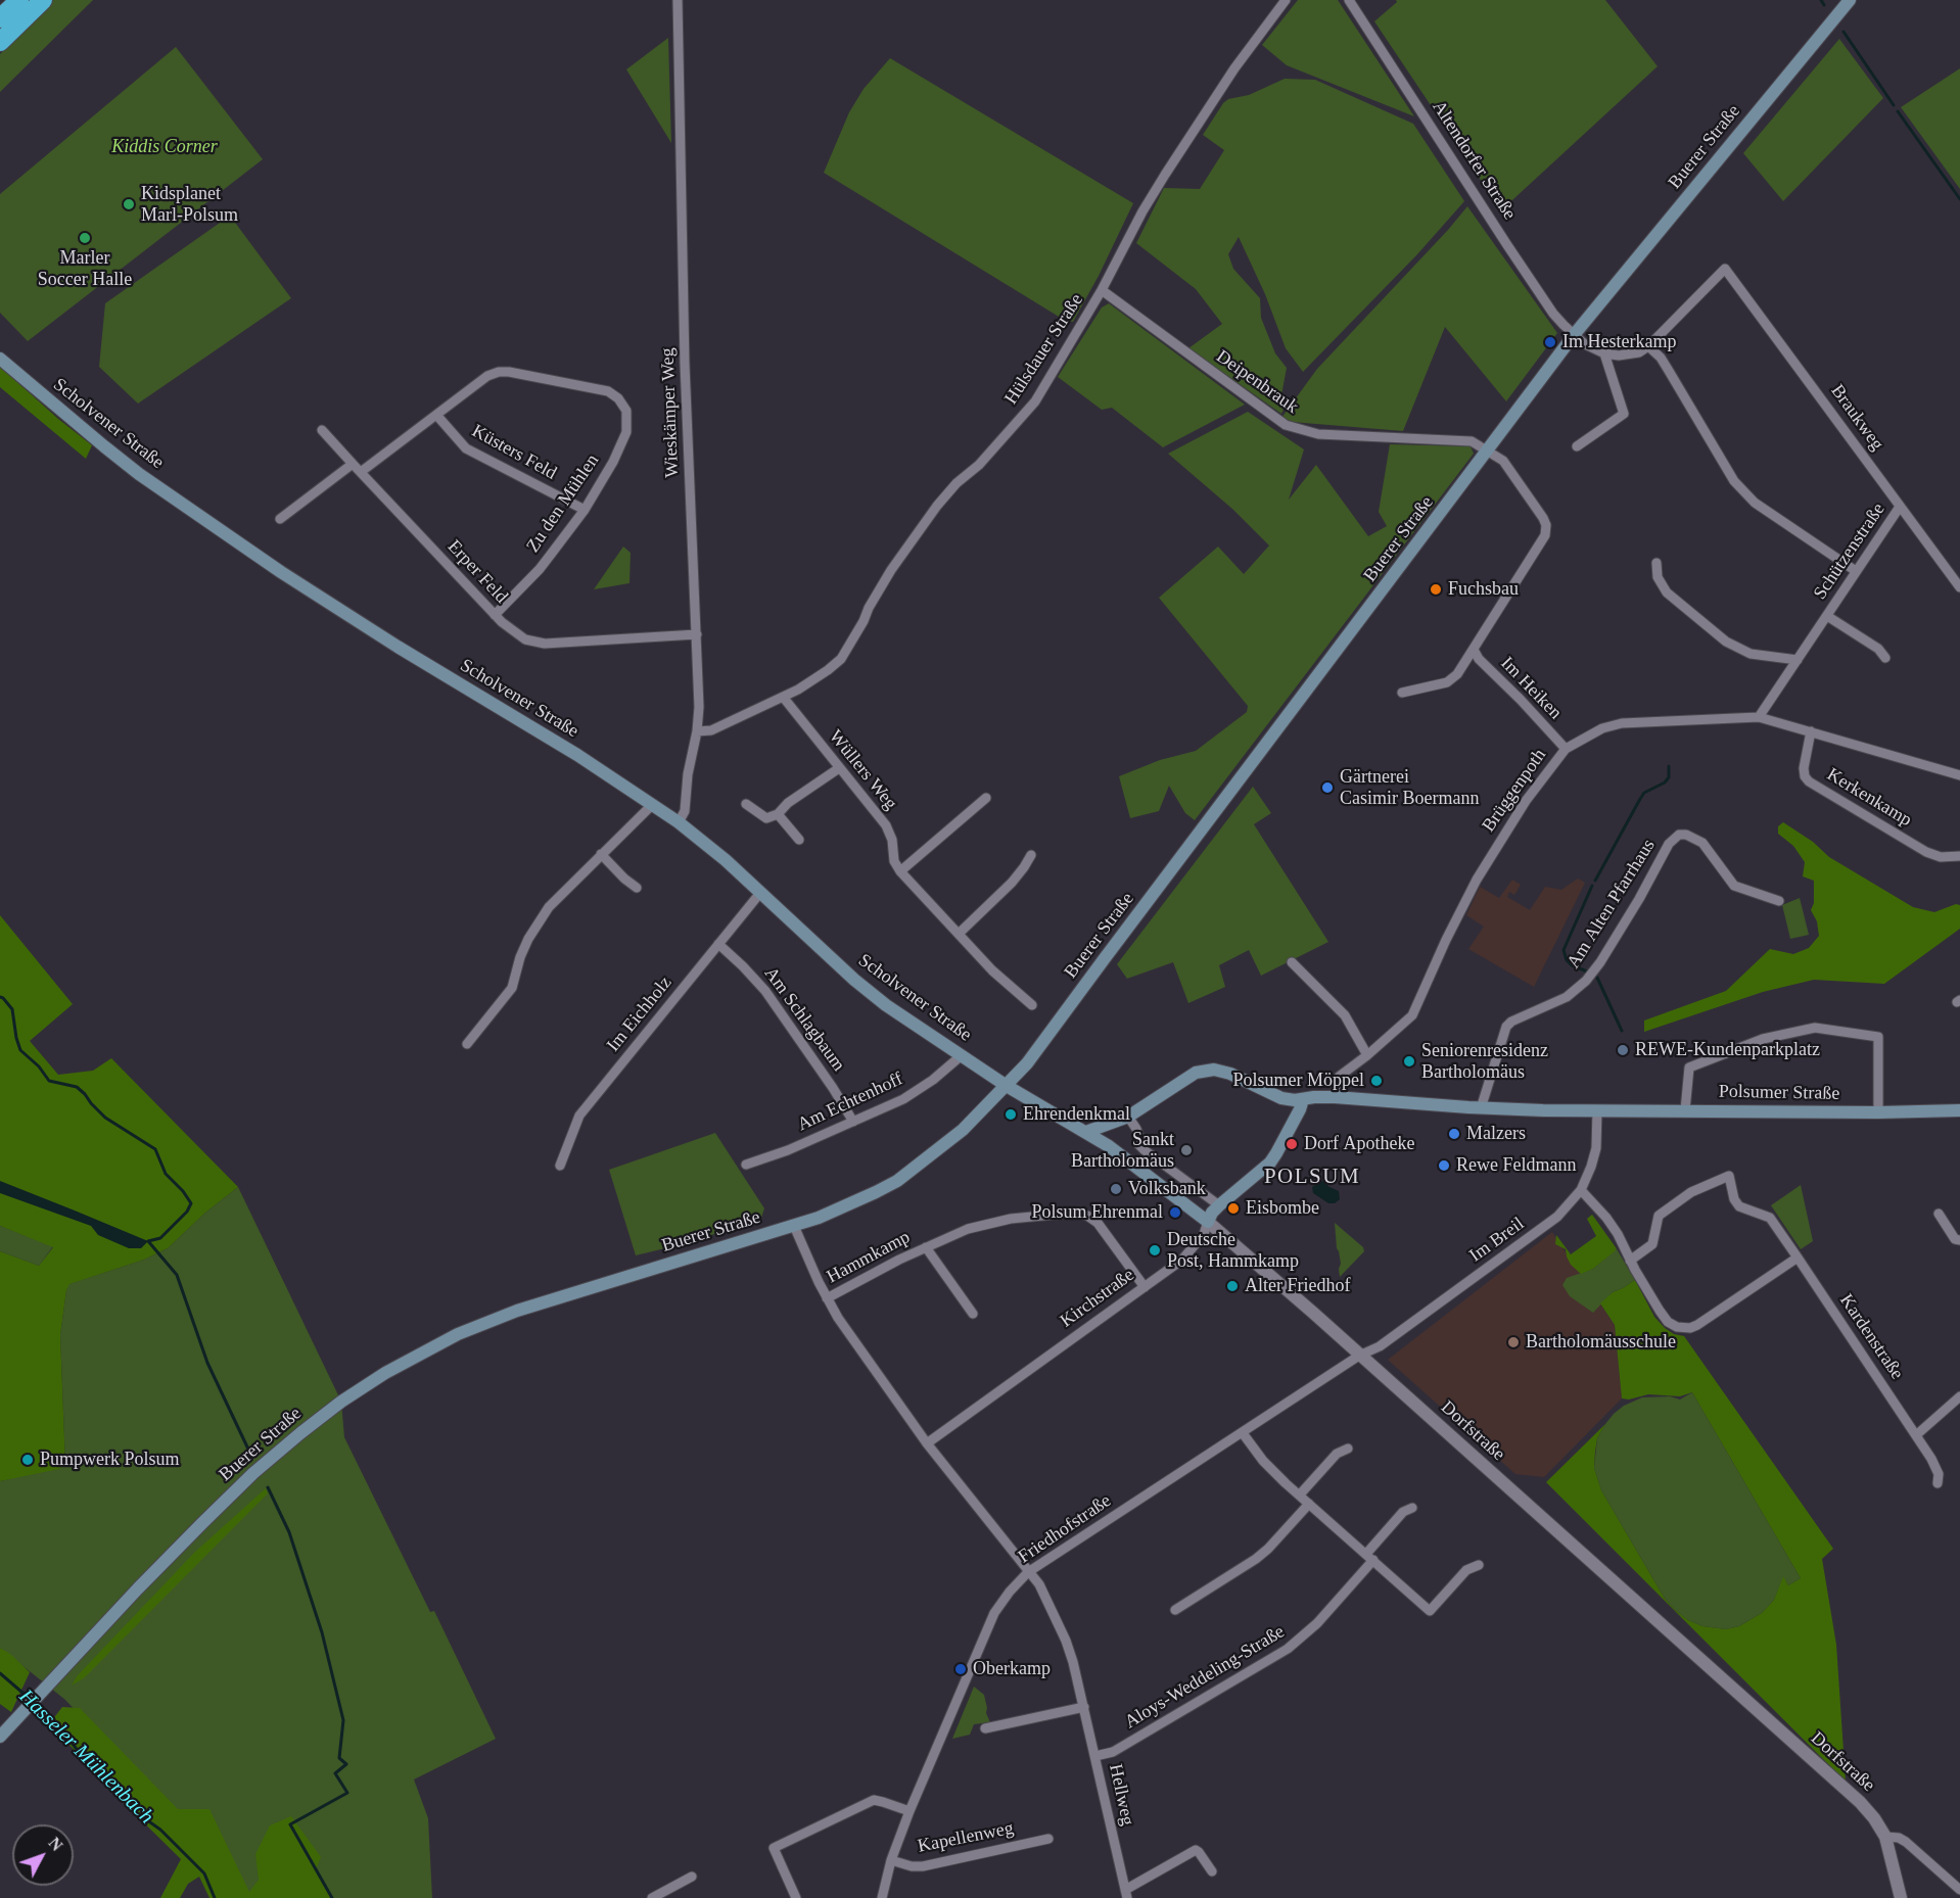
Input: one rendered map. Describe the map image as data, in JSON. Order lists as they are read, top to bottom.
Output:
{
  "streets": {
    "main road": [
      "Buerer Straße",
      "Scholvener Straße",
      "Polsumer Straße",
      "Kirchstraße",
      "Dorfstraße"
    ],
    "street": [
      "Altendorfer Straße",
      "Hülsdauer Straße",
      "Deipenbrauk",
      "Wieskämper Weg",
      "Braukweg",
      "Küsters Feld",
      "Zu den Mühlen",
      "Schützenstraße",
      "Erper Feld",
      "Im Heiken",
      "Wüllers Weg",
      "Brüggenpoth",
      "Kerkenkamp",
      "Am Alten Pfarrhaus",
      "Im Eichholz",
      "Am Schlagbaum",
      "Am Echtenhoff",
      "Im Breil",
      "Hammkamp",
      "Kardenstraße",
      "Friedhofstraße",
      "Aloys-Weddeling-Straße",
      "Hellweg",
      "Kapellenweg"
    ]
  },
  "crossings": [
    ["Buerer Straße", "Altendorfer Straße"],
    ["Buerer Straße", "Deipenbrauk"],
    ["Buerer Straße", "Scholvener Straße"],
    ["Buerer Straße", "Dorfstraße"],
    ["Hülsdauer Straße", "Deipenbrauk"],
    ["Hülsdauer Straße", "Wieskämper Weg"],
    ["Hülsdauer Straße", "Wüllers Weg"],
    ["Wieskämper Weg", "Scholvener Straße"],
    ["Wieskämper Weg", "Erper Feld"],
    ["Braukweg", "Schützenstraße"],
    ["Scholvener Straße", "Im Eichholz"],
    ["Scholvener Straße", "Am Echtenhoff"],
    ["Scholvener Straße", "Dorfstraße"],
    ["Küsters Feld", "Zu den Mühlen"],
    ["Zu den Mühlen", "Erper Feld"],
    ["Schützenstraße", "Brüggenpoth"],
    ["Im Heiken", "Brüggenpoth"],
    ["Brüggenpoth", "Kerkenkamp"],
    ["Brüggenpoth", "Polsumer Straße"],
    ["Am Alten Pfarrhaus", "Polsumer Straße"],
    ["Im Eichholz", "Am Schlagbaum"],
    ["Am Schlagbaum", "Am Echtenhoff"],
    ["Polsumer Straße", "Im Breil"],
    ["Polsumer Straße", "Kirchstraße"],
    ["Polsumer Straße", "Dorfstraße"],
    ["Im Breil", "Dorfstraße"],
    ["Im Breil", "Friedhofstraße"],
    ["Hammkamp", "Kirchstraße"],
    ["Kirchstraße", "Dorfstraße"],
    ["Dorfstraße", "Friedhofstraße"],
    ["Friedhofstraße", "Hellweg"],
    ["Friedhofstraße", "Kapellenweg"],
    ["Aloys-Weddeling-Straße", "Hellweg"]
  ],
  "districts": ["POLSUM"],
  "water": ["Hasseler Mühlenbach"],
  "parks": ["Kiddis Corner"],
  "places": [
    "Kidsplanet Marl-Polsum",
    "Marler Soccer Halle",
    "Im Hesterkamp",
    "Fuchsbau",
    "Gärtnerei Casimir Boermann",
    "REWE-Kundenparkplatz",
    "Seniorenresidenz Bartholomäus",
    "Polsumer Möppel",
    "Ehrendenkmal",
    "Malzers",
    "Dorf Apotheke",
    "Sankt Bartholomäus",
    "Rewe Feldmann",
    "Volksbank",
    "Eisbombe",
    "Polsum Ehrenmal",
    "Deutsche Post, Hammkamp",
    "Alter Friedhof",
    "Bartholomäusschule",
    "Pumpwerk Polsum",
    "Oberkamp"
  ],
  "north": "top right"
}
